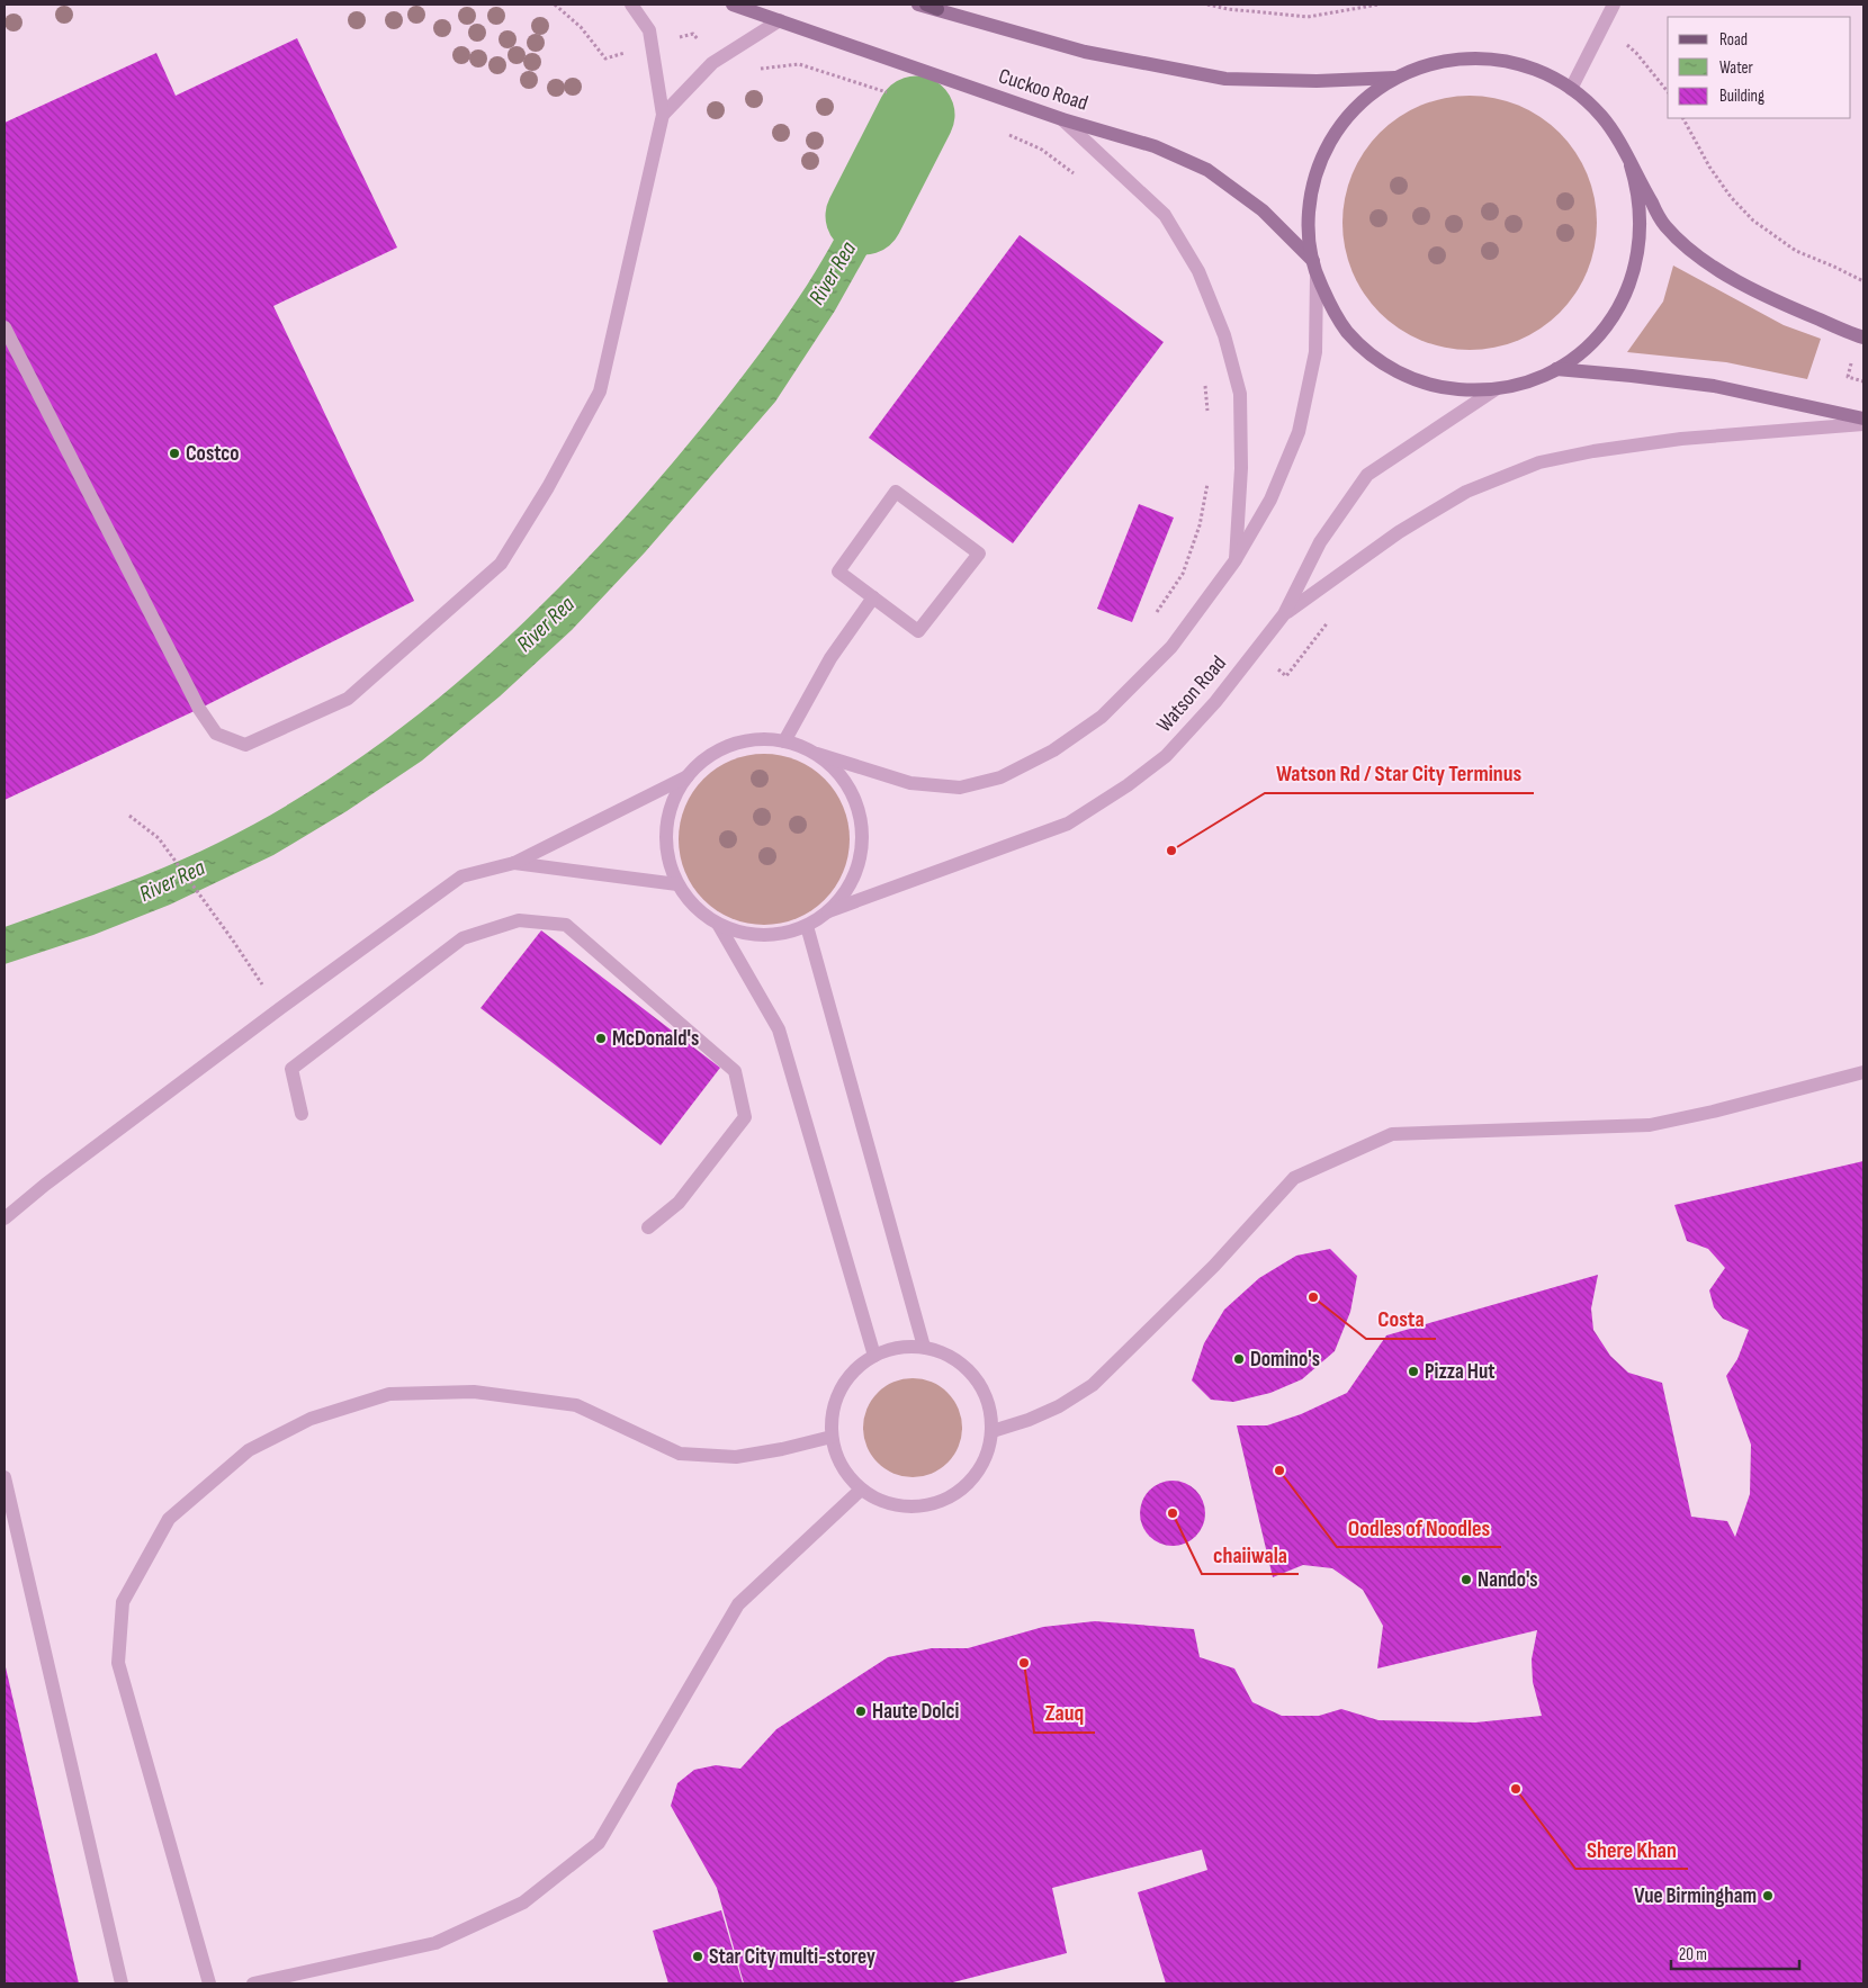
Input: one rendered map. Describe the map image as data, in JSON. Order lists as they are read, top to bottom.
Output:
{
  "streets": {
    "main road": ["Cuckoo Road"],
    "street": ["Watson Road"]
  },
  "water": ["River Rea"],
  "places": [
    "Costco",
    "Watson Rd / Star City Terminus",
    "McDonald's",
    "Costa",
    "Domino's",
    "Pizza Hut",
    "Oodles of Noodles",
    "chaiiwala",
    "Nando's",
    "Zauq",
    "Haute Dolci",
    "Shere Khan",
    "Vue Birmingham",
    "Star City multi-storey"
  ],
  "legend": ["Road", "Water", "Building"],
  "scale_bar": "20 m"
}
